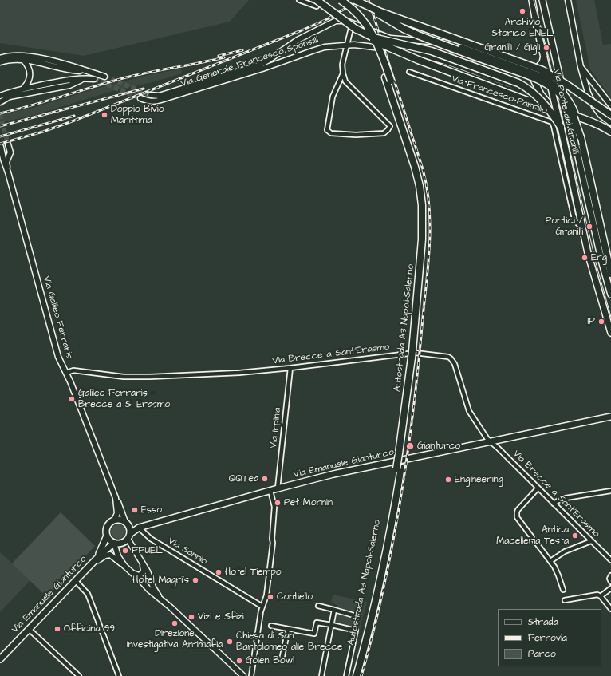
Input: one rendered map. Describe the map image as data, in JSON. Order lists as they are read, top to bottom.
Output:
{
  "streets": {
    "highway": ["Autostrada A3 Napoli-Salerno"],
    "main road": ["Via Ponte dei Granili", "Via Emanuele Gianturco"],
    "street": [
      "Via Generale Francesco Sponsilli",
      "Via Francesco Parrillo",
      "Via Galileo Ferraris",
      "Via Brecce a Sant'Erasmo",
      "Via Irpinia",
      "Via Sannio"
    ]
  },
  "crossings": [
    ["Via Francesco Parrillo", "Via Ponte dei Granili"],
    ["Via Galileo Ferraris", "Via Brecce a Sant'Erasmo"],
    ["Via Galileo Ferraris", "Via Emanuele Gianturco"],
    ["Via Brecce a Sant'Erasmo", "Via Irpinia"],
    ["Via Brecce a Sant'Erasmo", "Via Emanuele Gianturco"],
    ["Via Irpinia", "Via Emanuele Gianturco"],
    ["Via Emanuele Gianturco", "Via Sannio"]
  ],
  "places": [
    "Archivio Storico ENEL",
    "Granilli / Gigli",
    "Doppio Bivio Marittima",
    "Portici / Granilli",
    "Erg",
    "IP",
    "Galileo Ferraris - Brecce a S. Erasmo",
    "Gianturco",
    "QQTea",
    "Engineering",
    "Pet Mornin",
    "Esso",
    "Antica Macelleria Testa",
    "FFUEL",
    "Hotel Tiempo",
    "Hotel Magri's",
    "Contiello",
    "Vizi e Sfizi",
    "Direzione Investigativa Antimafia",
    "Officina 99",
    "Chiesa di San Bartolomeo alle Brecce",
    "Golen Bowl"
  ],
  "legend": ["Strada", "Ferrovia", "Parco"]
}
